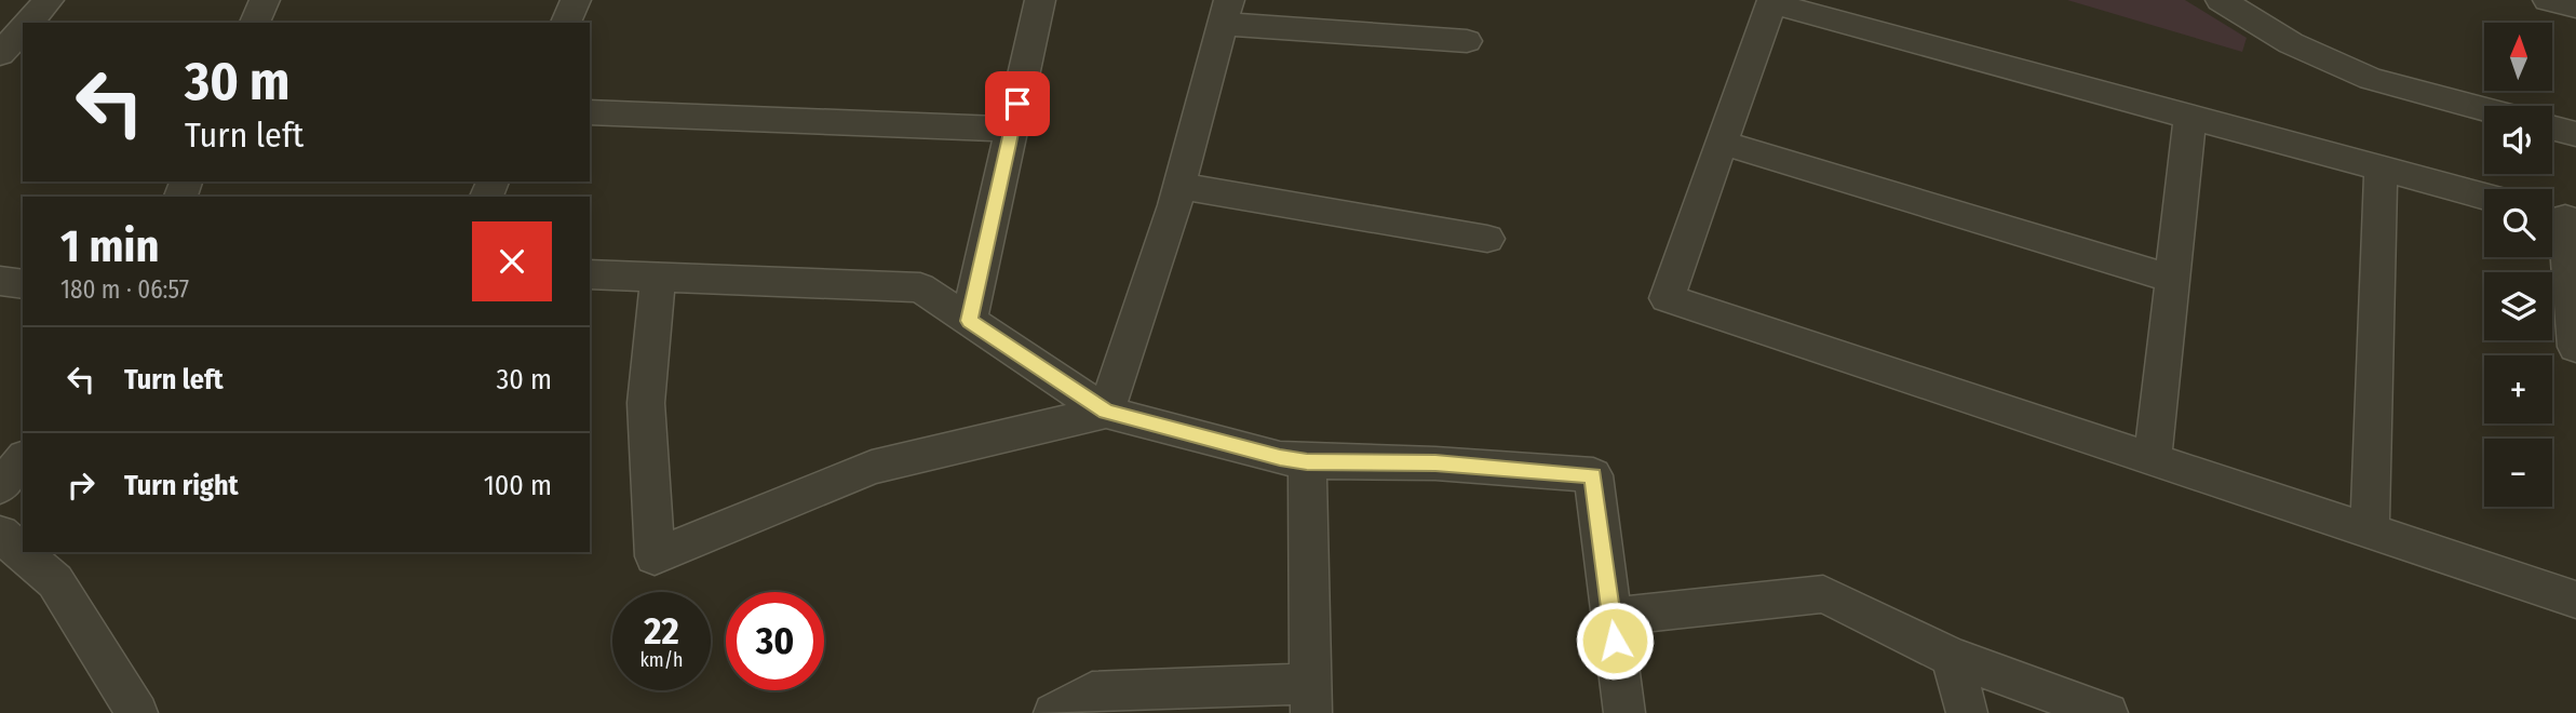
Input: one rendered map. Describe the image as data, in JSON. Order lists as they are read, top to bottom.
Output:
{
  "north": "top",
  "page": {
    "map_buttons": ["+", "−"],
    "turn": ["30 m", "Turn left"],
    "heading": ["1 min", "180 m · 06:57"],
    "list": [
      {
        "name": "Turn left",
        "value": "30 m"
      },
      {
        "name": "Turn right",
        "value": "100 m"
      }
    ],
    "speed": "22 km/h",
    "limit": "30"
  }
}
